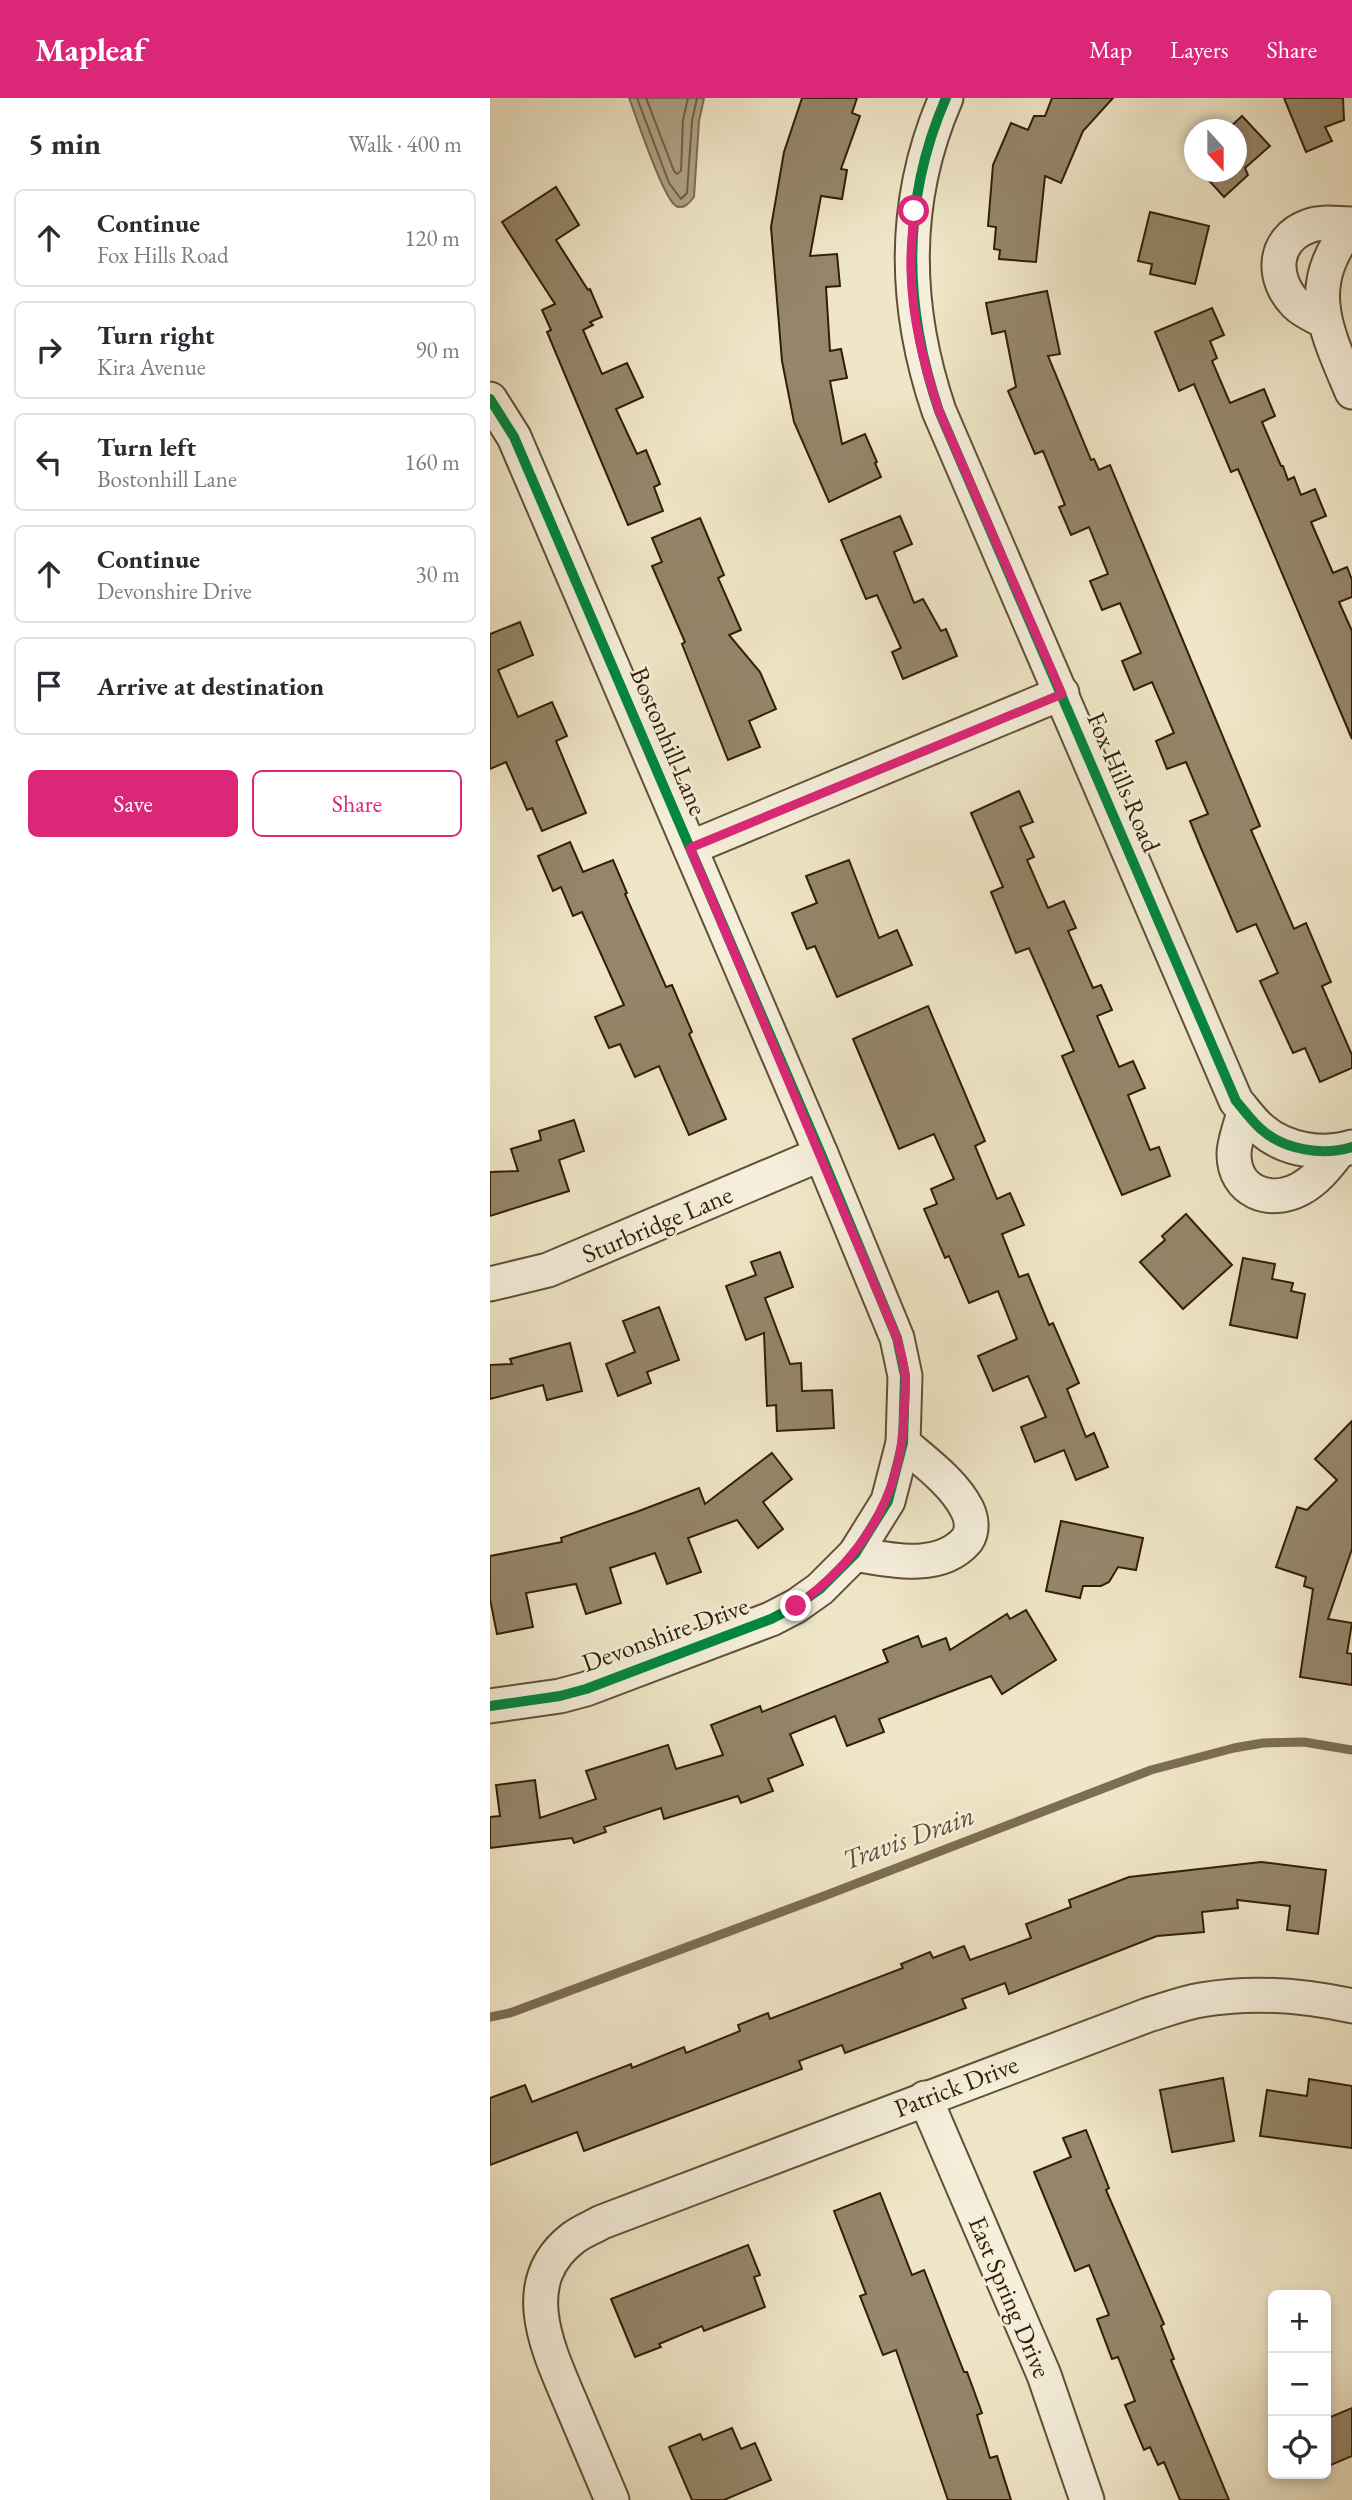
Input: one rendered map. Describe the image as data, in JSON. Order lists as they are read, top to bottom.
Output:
{
  "streets": {
    "street": [
      "Bostonhill Lane",
      "Fox Hills Road",
      "Sturbridge Lane",
      "Devonshire Drive",
      "Patrick Drive",
      "East Spring Drive"
    ]
  },
  "crossings": [
    ["Bostonhill Lane", "Sturbridge Lane"],
    ["Bostonhill Lane", "Devonshire Drive"],
    ["Patrick Drive", "East Spring Drive"]
  ],
  "water": ["Travis Drain"],
  "north": "bottom",
  "page": {
    "header": "Mapleaf",
    "nav": ["Map", "Layers", "Share"],
    "heading": ["5 min", "Walk · 400 m"],
    "list": [
      ["Continue", "Fox Hills Road", "120 m"],
      ["Turn right", "Kira Avenue", "90 m"],
      ["Turn left", "Bostonhill Lane", "160 m"],
      ["Continue", "Devonshire Drive", "30 m"],
      "Arrive at destination"
    ],
    "buttons": ["Save", "Share"],
    "map_buttons": ["+", "−"]
  }
}
